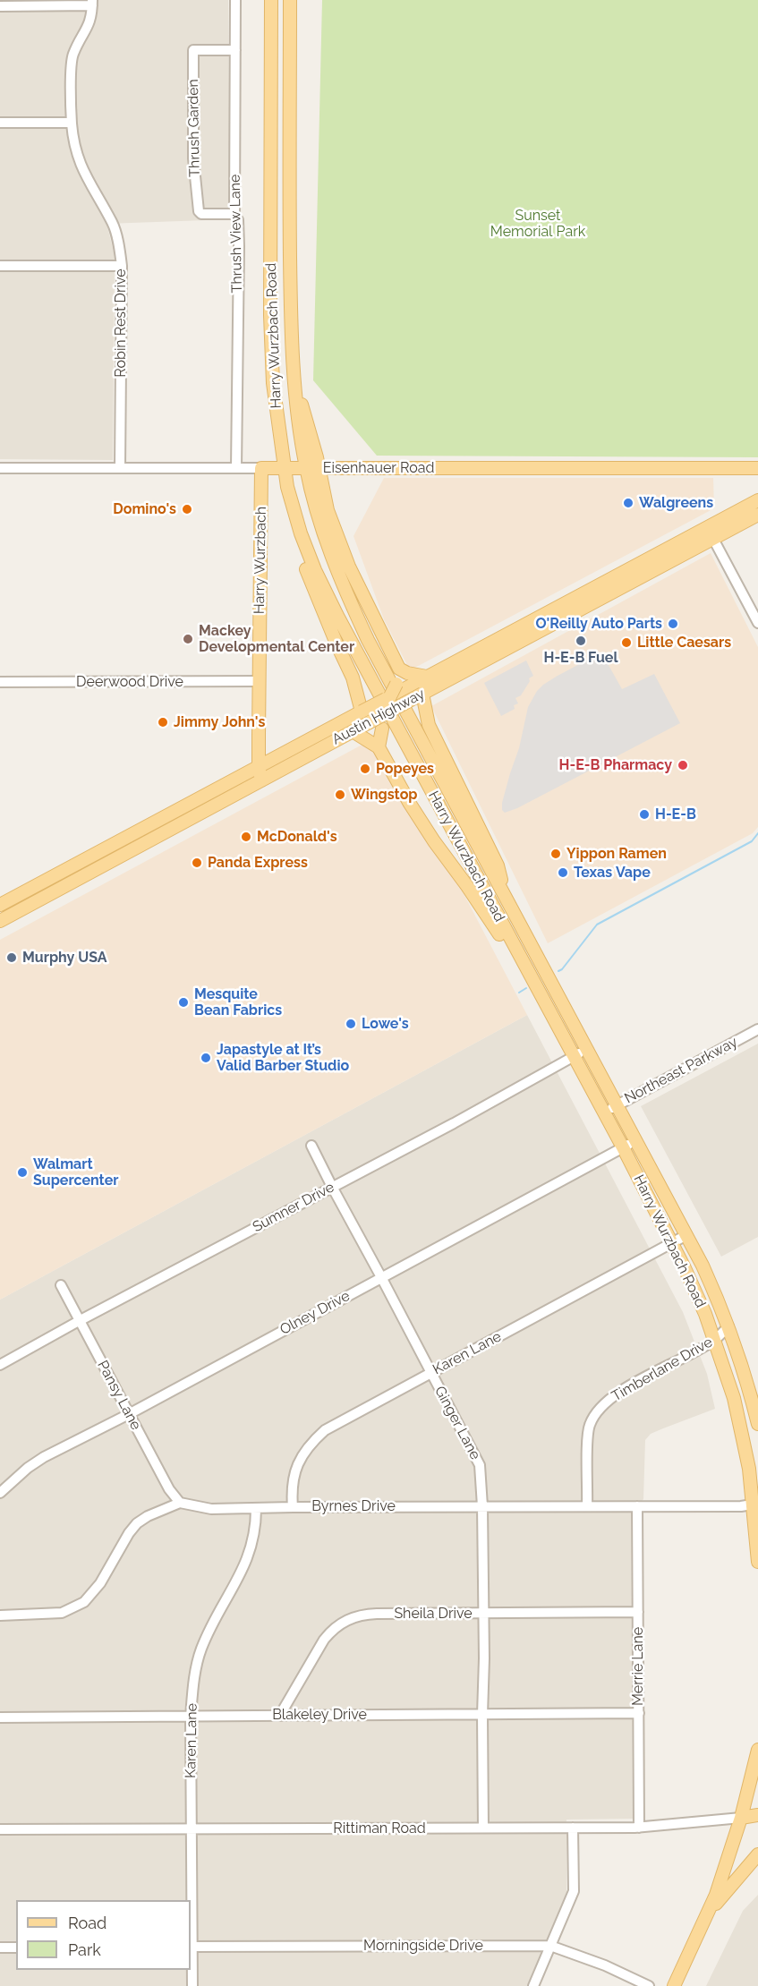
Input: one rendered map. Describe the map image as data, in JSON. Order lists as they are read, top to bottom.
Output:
{
  "streets": {
    "main road": [
      "Harry Wurzbach Road",
      "Eisenhauer Road",
      "Harry Wurzbach",
      "Austin Highway",
      "Rittiman Road"
    ],
    "street": [
      "Thrush Garden",
      "Thrush View Lane",
      "Robin Rest Drive",
      "Deerwood Drive",
      "Northeast Parkway",
      "Sumner Drive",
      "Olney Drive",
      "Karen Lane",
      "Timberlane Drive",
      "Pansy Lane",
      "Ginger Lane",
      "Byrnes Drive",
      "Sheila Drive",
      "Merrie Lane",
      "Blakeley Drive",
      "Morningside Drive"
    ]
  },
  "crossings": [
    ["Thrush Garden", "Thrush View Lane"],
    ["Thrush View Lane", "Eisenhauer Road"],
    ["Robin Rest Drive", "Eisenhauer Road"],
    ["Harry Wurzbach Road", "Eisenhauer Road"],
    ["Harry Wurzbach Road", "Northeast Parkway"],
    ["Harry Wurzbach Road", "Sumner Drive"],
    ["Harry Wurzbach Road", "Olney Drive"],
    ["Harry Wurzbach Road", "Karen Lane"],
    ["Harry Wurzbach Road", "Timberlane Drive"],
    ["Harry Wurzbach Road", "Byrnes Drive"],
    ["Eisenhauer Road", "Harry Wurzbach"],
    ["Harry Wurzbach", "Deerwood Drive"],
    ["Harry Wurzbach", "Austin Highway"],
    ["Sumner Drive", "Pansy Lane"],
    ["Sumner Drive", "Ginger Lane"],
    ["Olney Drive", "Pansy Lane"],
    ["Olney Drive", "Ginger Lane"],
    ["Karen Lane", "Ginger Lane"],
    ["Karen Lane", "Byrnes Drive"],
    ["Karen Lane", "Blakeley Drive"],
    ["Karen Lane", "Rittiman Road"],
    ["Karen Lane", "Morningside Drive"],
    ["Timberlane Drive", "Byrnes Drive"],
    ["Pansy Lane", "Byrnes Drive"],
    ["Ginger Lane", "Byrnes Drive"],
    ["Ginger Lane", "Sheila Drive"],
    ["Ginger Lane", "Blakeley Drive"],
    ["Ginger Lane", "Rittiman Road"],
    ["Byrnes Drive", "Merrie Lane"],
    ["Sheila Drive", "Merrie Lane"],
    ["Sheila Drive", "Blakeley Drive"],
    ["Merrie Lane", "Blakeley Drive"],
    ["Merrie Lane", "Rittiman Road"]
  ],
  "parks": ["Sunset Memorial Park"],
  "places": [
    "Walgreens",
    "Domino's",
    "O'Reilly Auto Parts",
    "Mackey Developmental Center",
    "H-E-B Fuel",
    "Little Caesars",
    "Jimmy John's",
    "H-E-B Pharmacy",
    "Popeyes",
    "Wingstop",
    "H-E-B",
    "McDonald's",
    "Yippon Ramen",
    "Panda Express",
    "Texas Vape",
    "Murphy USA",
    "Mesquite Bean Fabrics",
    "Lowe's",
    "Japastyle at It’s Valid Barber Studio",
    "Walmart Supercenter"
  ],
  "legend": ["Road", "Park"]
}
